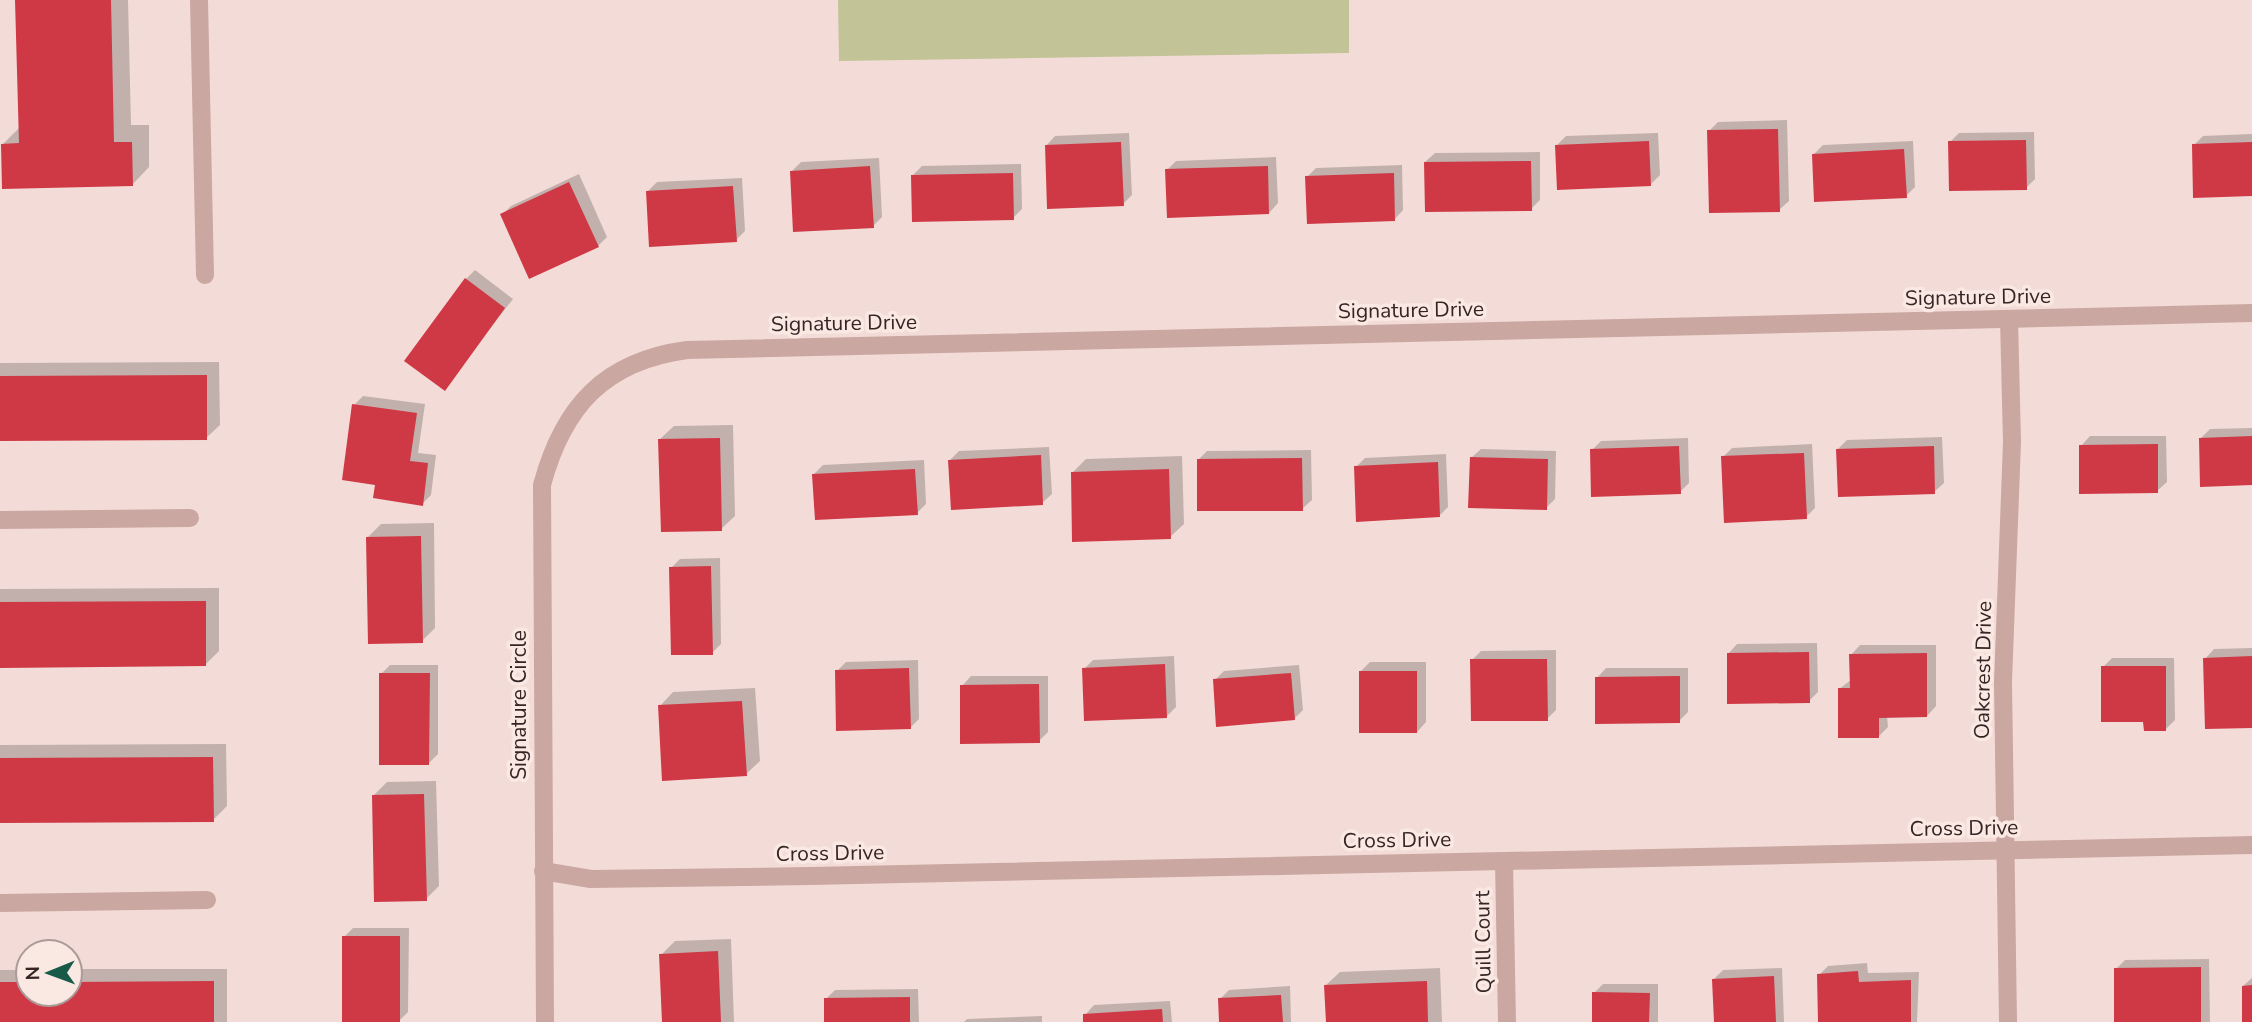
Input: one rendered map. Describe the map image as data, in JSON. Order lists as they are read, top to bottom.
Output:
{
  "streets": {
    "street": [
      "Signature Drive",
      "Oakcrest Drive",
      "Signature Circle",
      "Cross Drive",
      "Quill Court"
    ]
  },
  "crossings": [
    ["Signature Drive", "Oakcrest Drive"],
    ["Signature Drive", "Signature Circle"],
    ["Oakcrest Drive", "Cross Drive"],
    ["Signature Circle", "Cross Drive"],
    ["Cross Drive", "Quill Court"]
  ],
  "north": "left"
}
